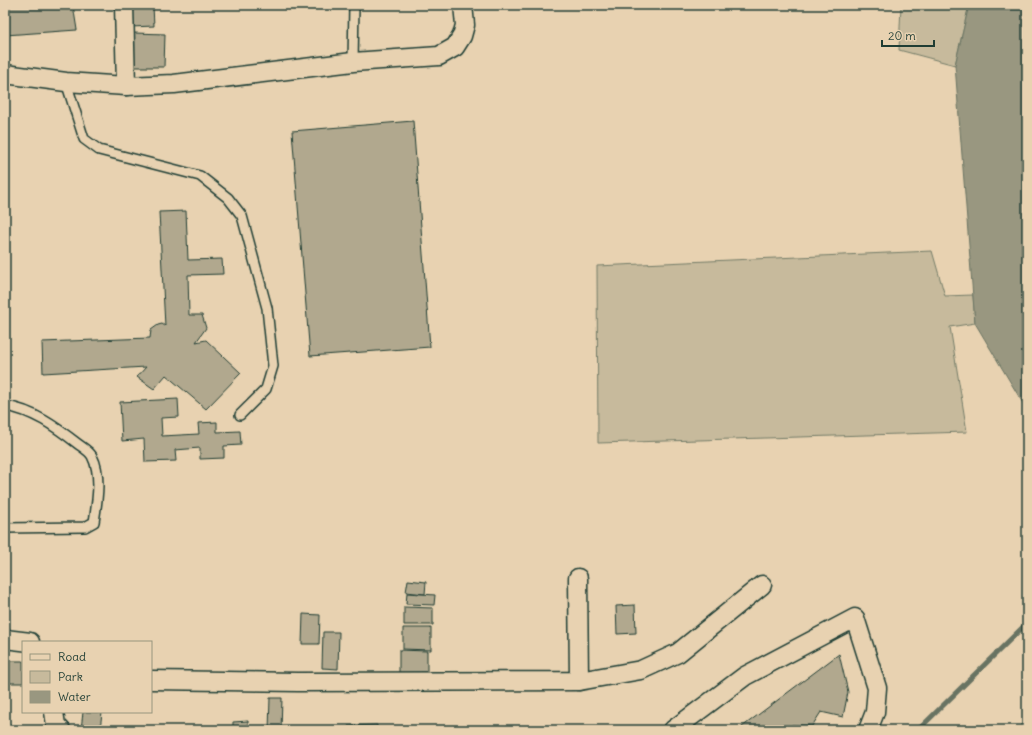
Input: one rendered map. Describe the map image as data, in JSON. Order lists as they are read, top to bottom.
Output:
{
  "legend": ["Road", "Park", "Water"],
  "scale_bar": "20 m"
}
